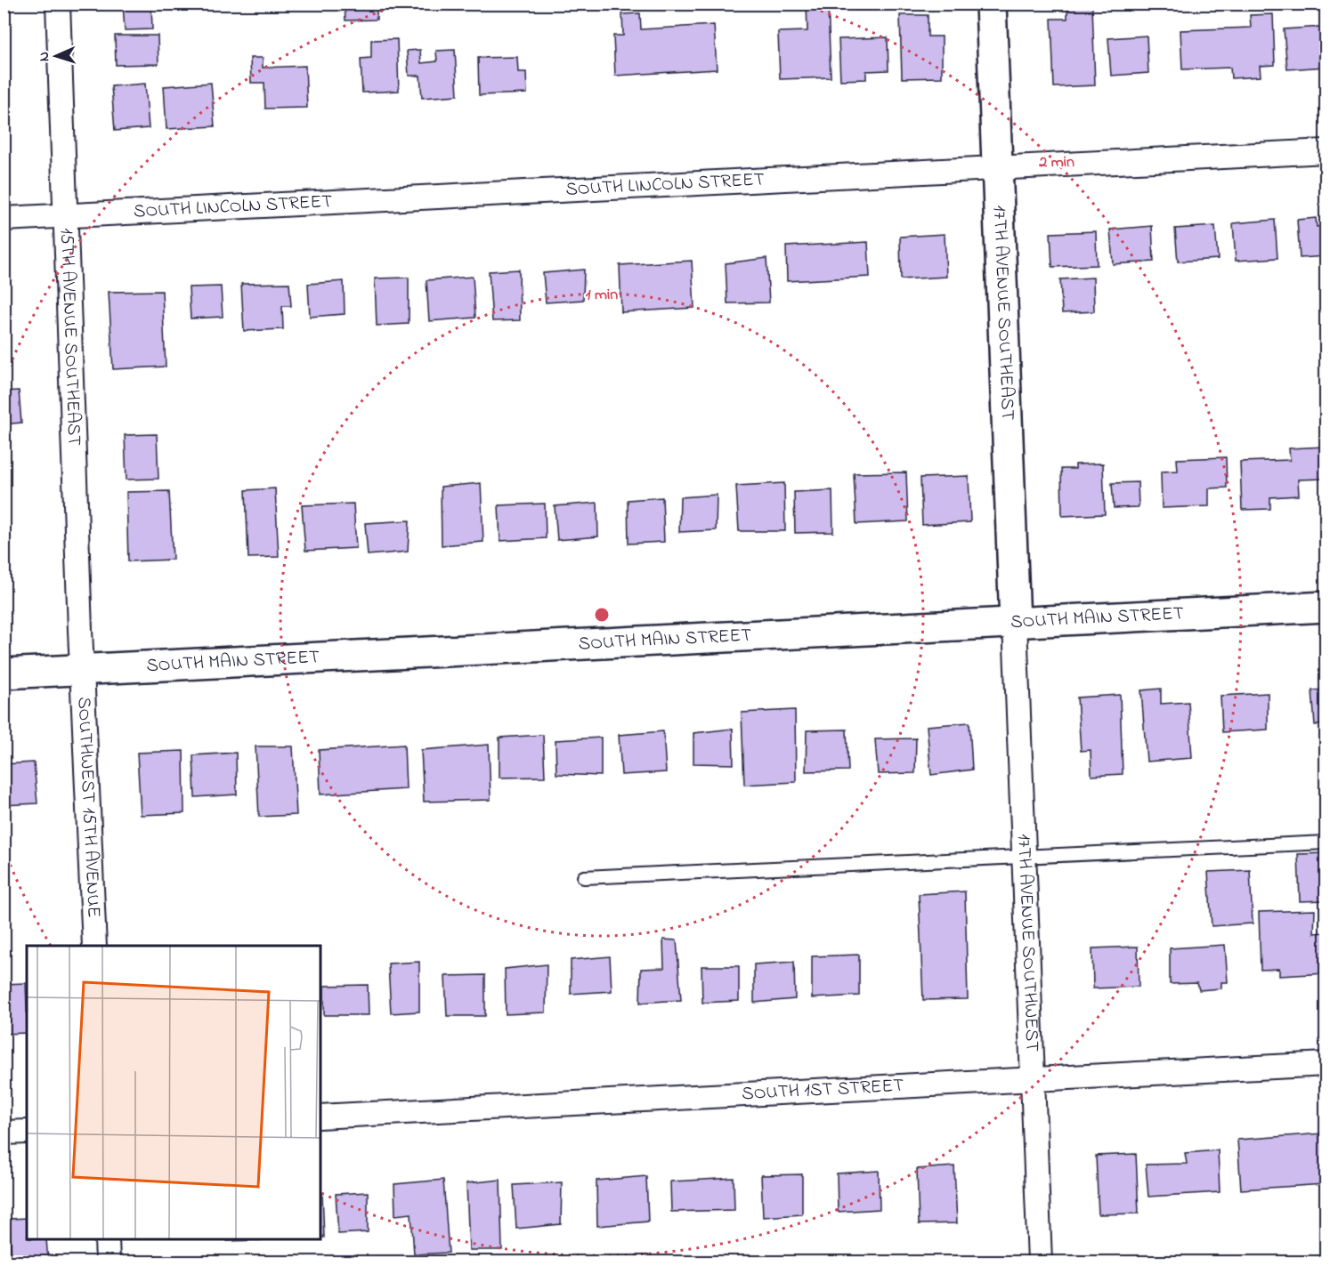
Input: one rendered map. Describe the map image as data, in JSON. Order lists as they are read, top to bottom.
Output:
{
  "streets": {
    "street": [
      "SOUTH LINCOLN STREET",
      "17TH AVENUE SOUTHEAST",
      "15TH AVENUE SOUTHEAST",
      "SOUTH MAIN STREET",
      "SOUTHWEST 15TH AVENUE",
      "17TH AVENUE SOUTHWEST",
      "SOUTH 1ST STREET"
    ]
  },
  "crossings": [
    ["SOUTH LINCOLN STREET", "17TH AVENUE SOUTHEAST"],
    ["SOUTH LINCOLN STREET", "15TH AVENUE SOUTHEAST"],
    ["17TH AVENUE SOUTHEAST", "SOUTH MAIN STREET"],
    ["17TH AVENUE SOUTHEAST", "17TH AVENUE SOUTHWEST"],
    ["15TH AVENUE SOUTHEAST", "SOUTH MAIN STREET"],
    ["15TH AVENUE SOUTHEAST", "SOUTHWEST 15TH AVENUE"],
    ["SOUTH MAIN STREET", "SOUTHWEST 15TH AVENUE"],
    ["SOUTH MAIN STREET", "17TH AVENUE SOUTHWEST"],
    ["17TH AVENUE SOUTHWEST", "SOUTH 1ST STREET"]
  ],
  "north": "left",
  "rings": ["2 min", "1 min"]
}
